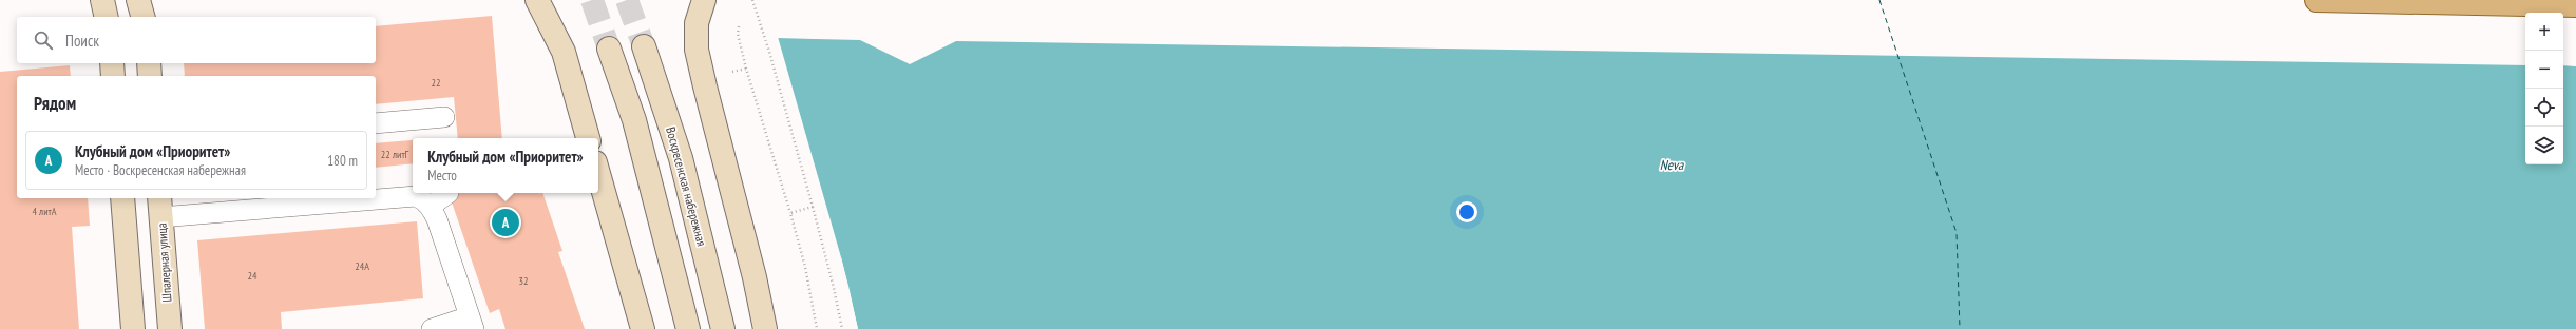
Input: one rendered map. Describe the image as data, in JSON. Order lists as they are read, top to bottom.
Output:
{
  "streets": {
    "main road": ["Воскресенская набережная", "Шпалерная улица"]
  },
  "water": ["Neva"],
  "house_numbers": [
    "22",
    "22 литГ",
    "4 литА",
    "24А",
    "24",
    "32"
  ],
  "page": {
    "map_buttons": ["+", "−"],
    "search": "Поиск",
    "heading": "Рядом",
    "list": [
      {
        "mark": "A",
        "name": "Клубный дом «Приоритет»",
        "note": "Место · Воскресенская набережная",
        "value": "180 m"
      }
    ],
    "popup": ["Клубный дом «Приоритет»", "Место"],
    "pins": "A"
  }
}
